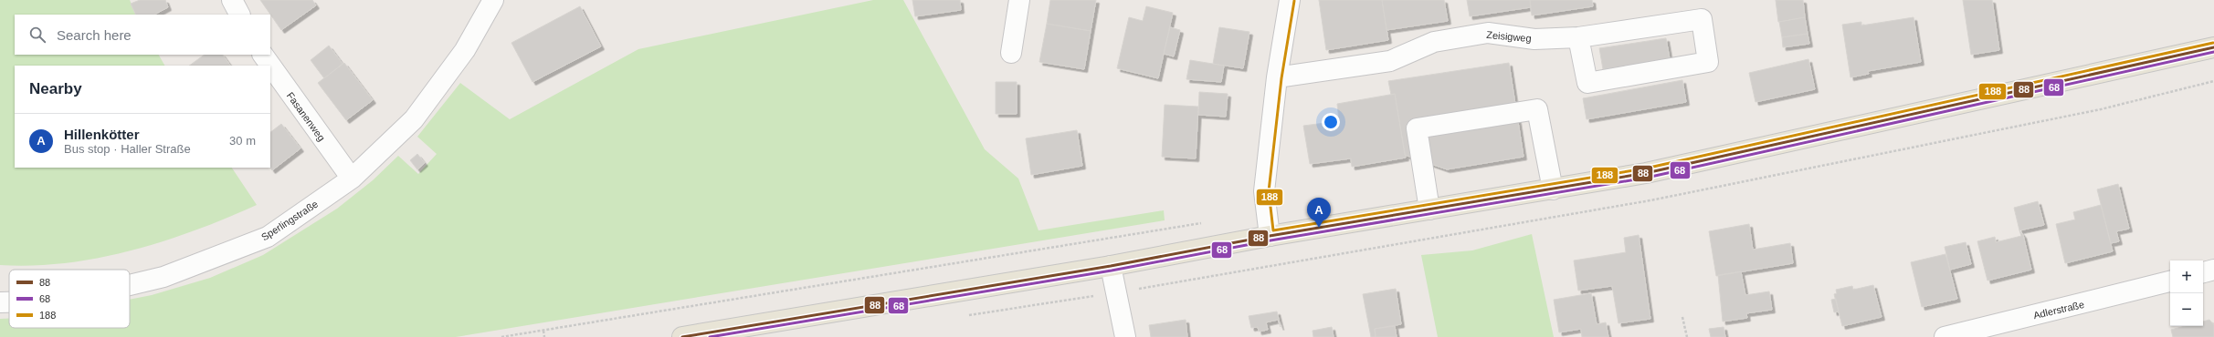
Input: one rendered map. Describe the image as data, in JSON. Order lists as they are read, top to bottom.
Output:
{
  "streets": {
    "street": [
      "Zeisigweg",
      "Fasanenweg",
      "Sperlingstraße",
      "Adlerstraße"
    ]
  },
  "crossings": [
    ["Fasanenweg", "Sperlingstraße"]
  ],
  "lines": ["transit line 188", "transit line 88", "transit line 68"],
  "legend": ["88", "68", "188"],
  "page": {
    "search": "Search here",
    "heading": "Nearby",
    "list": [
      {
        "mark": "A",
        "name": "Hillenkötter",
        "note": "Bus stop · Haller Straße",
        "value": "30 m"
      }
    ],
    "pins": "A",
    "map_buttons": ["+", "−"]
  }
}
